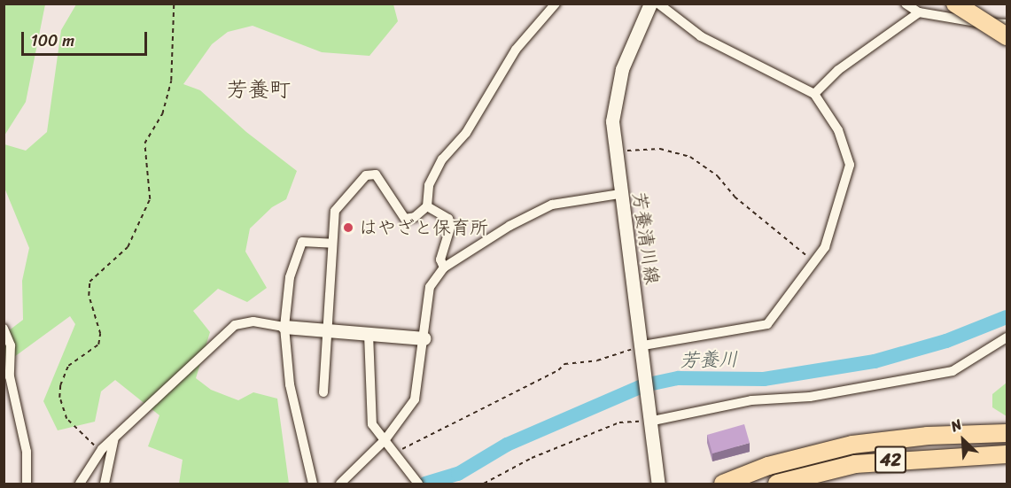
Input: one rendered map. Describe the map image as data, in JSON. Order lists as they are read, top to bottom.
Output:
{
  "streets": {
    "highway": ["42"],
    "main road": ["芳養清川線"]
  },
  "districts": ["芳養町"],
  "water": ["芳養川"],
  "places": ["はやざと保育所"],
  "scale_bar": "100 m",
  "north": "top left"
}
